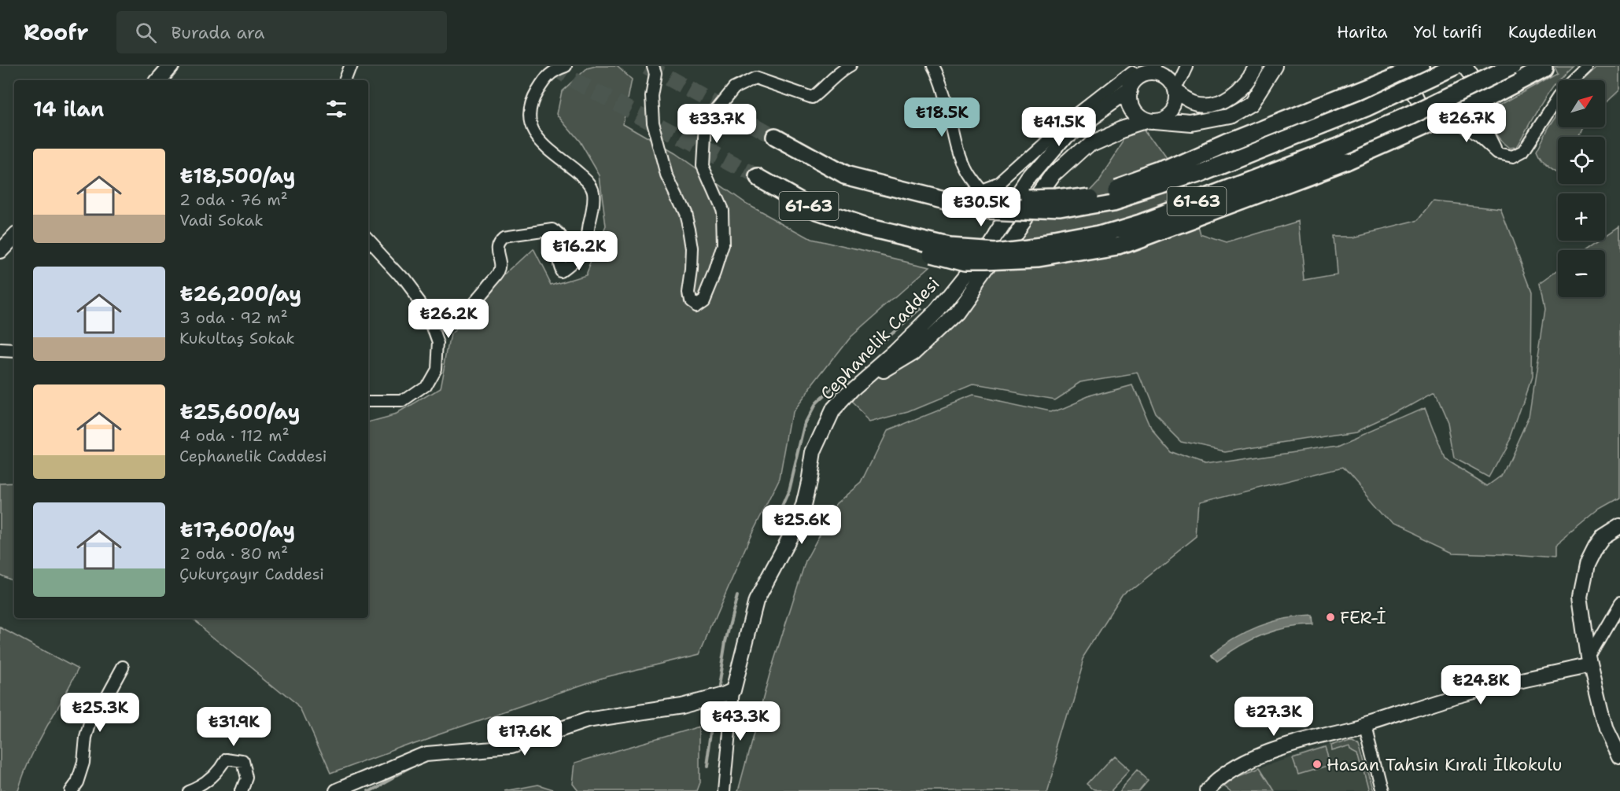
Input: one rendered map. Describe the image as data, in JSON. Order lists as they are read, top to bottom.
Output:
{
  "streets": {
    "main road": ["61-63"],
    "street": ["Cephanelik Caddesi"]
  },
  "places": ["FER-İ", "Hasan Tahsin Kırali İlkokulu"],
  "north": "top right",
  "page": {
    "header": "Roofr",
    "search": "Burada ara",
    "nav": ["Harita", "Yol tarifi", "Kaydedilen"],
    "map_buttons": ["+", "−"],
    "heading": "14 ilan",
    "price": [
      "₺18.5K",
      "₺26.7K",
      "₺33.7K",
      "₺41.5K",
      "₺30.5K",
      "₺16.2K",
      "₺26.2K",
      "₺25.6K",
      "₺24.8K",
      "₺25.3K",
      "₺27.3K",
      "₺43.3K",
      "₺31.9K",
      "₺17.6K"
    ],
    "list": [
      {
        "name": "₺18,500/ay",
        "note": "2 oda · 76 m² · Vadi Sokak"
      },
      {
        "name": "₺26,200/ay",
        "note": "3 oda · 92 m² · Kukultaş Sokak"
      },
      {
        "name": "₺25,600/ay",
        "note": "4 oda · 112 m² · Cephanelik Caddesi"
      },
      {
        "name": "₺17,600/ay",
        "note": "2 oda · 80 m² · Çukurçayır Caddesi"
      }
    ]
  }
}
